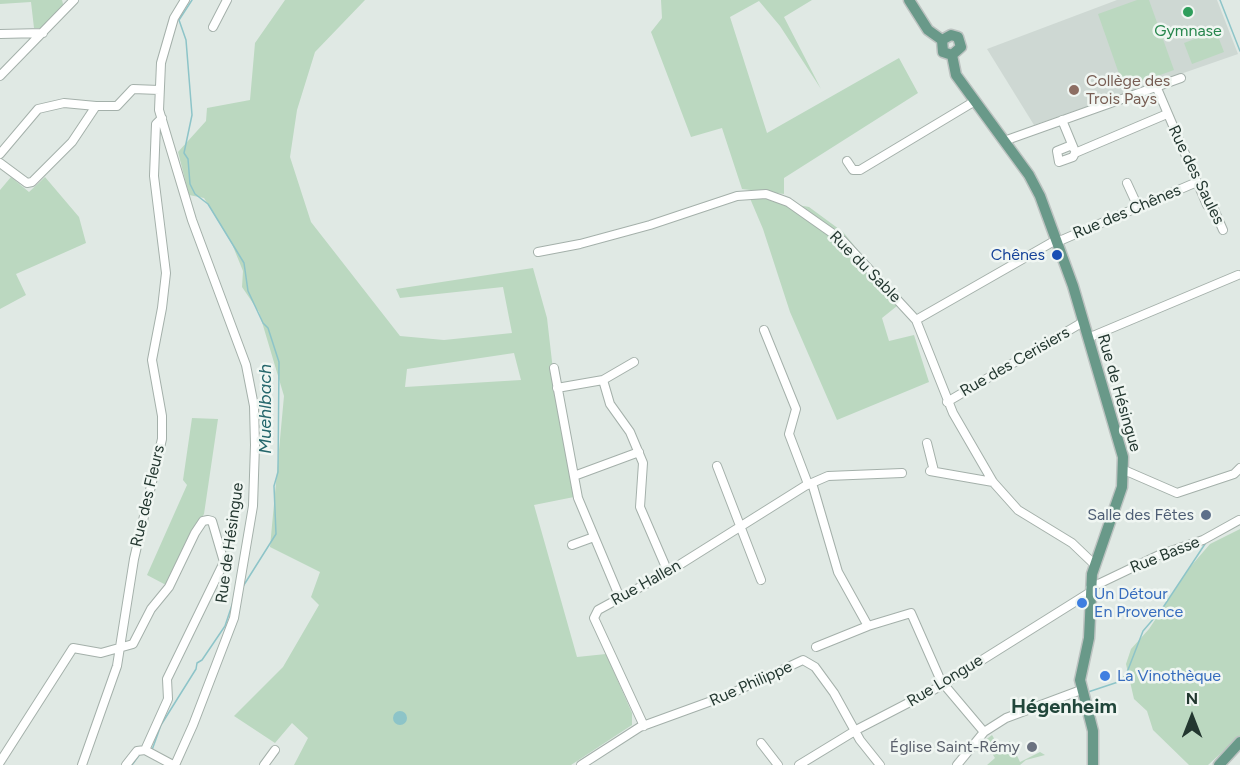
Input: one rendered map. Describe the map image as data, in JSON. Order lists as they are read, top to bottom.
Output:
{
  "streets": {
    "main road": ["Rue de Hésingue"],
    "street": [
      "Rue des Saules",
      "Rue des Chênes",
      "Rue du Sable",
      "Rue des Cerisiers",
      "Rue des Fleurs",
      "Rue Basse",
      "Rue Hallen",
      "Rue Longue",
      "Rue Philippe"
    ]
  },
  "crossings": [
    ["Rue des Saules", "Rue des Chênes"],
    ["Rue des Chênes", "Rue du Sable"],
    ["Rue des Chênes", "Rue de Hésingue"],
    ["Rue du Sable", "Rue des Cerisiers"],
    ["Rue du Sable", "Rue de Hésingue"],
    ["Rue des Cerisiers", "Rue de Hésingue"],
    ["Rue de Hésingue", "Rue des Fleurs"],
    ["Rue de Hésingue", "Rue Basse"],
    ["Rue de Hésingue", "Rue Longue"],
    ["Rue Basse", "Rue Longue"],
    ["Rue Hallen", "Rue Philippe"],
    ["Rue Longue", "Rue Philippe"]
  ],
  "districts": ["Hégenheim"],
  "water": ["Muehlbach"],
  "places": [
    "Gymnase",
    "Collège des Trois Pays",
    "Chênes",
    "Salle des Fêtes",
    "Un Détour En Provence",
    "La Vinothèque",
    "Église Saint-Rémy"
  ],
  "north": "top"
}
